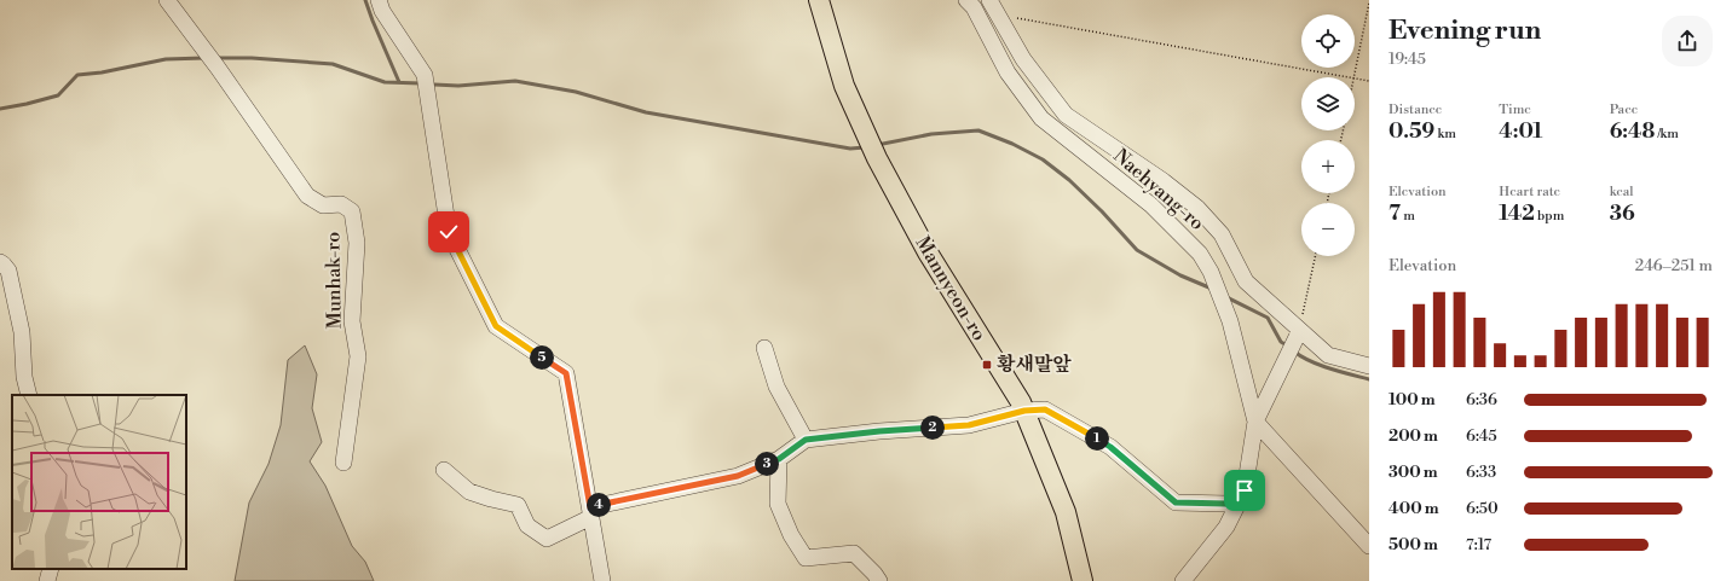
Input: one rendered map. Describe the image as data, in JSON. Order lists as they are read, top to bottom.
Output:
{
  "streets": {
    "main road": ["Mannyeon-ro"],
    "street": ["Naehyang-ro", "Munhak-ro"]
  },
  "places": {
    "transit": ["황새말앞"]
  },
  "page": {
    "heading": ["Evening run", "19:45"],
    "map_buttons": ["+", "−"],
    "stats": [
      ["Distance", "0.59 km"],
      ["Time", "4:01"],
      ["Pace", "6:48 /km"],
      ["Elevation", "7 m"],
      ["Heart rate", "142 bpm"],
      ["kcal", "36"]
    ],
    "chart": ["Elevation", "246–251 m"],
    "pins": [
      "5",
      "2",
      "1",
      "3",
      "4"
    ],
    "list": [
      {
        "name": "100 m",
        "note": "6:36"
      },
      {
        "name": "200 m",
        "note": "6:45"
      },
      {
        "name": "300 m",
        "note": "6:33"
      },
      {
        "name": "400 m",
        "note": "6:50"
      },
      {
        "name": "500 m",
        "note": "7:17"
      }
    ]
  }
}
